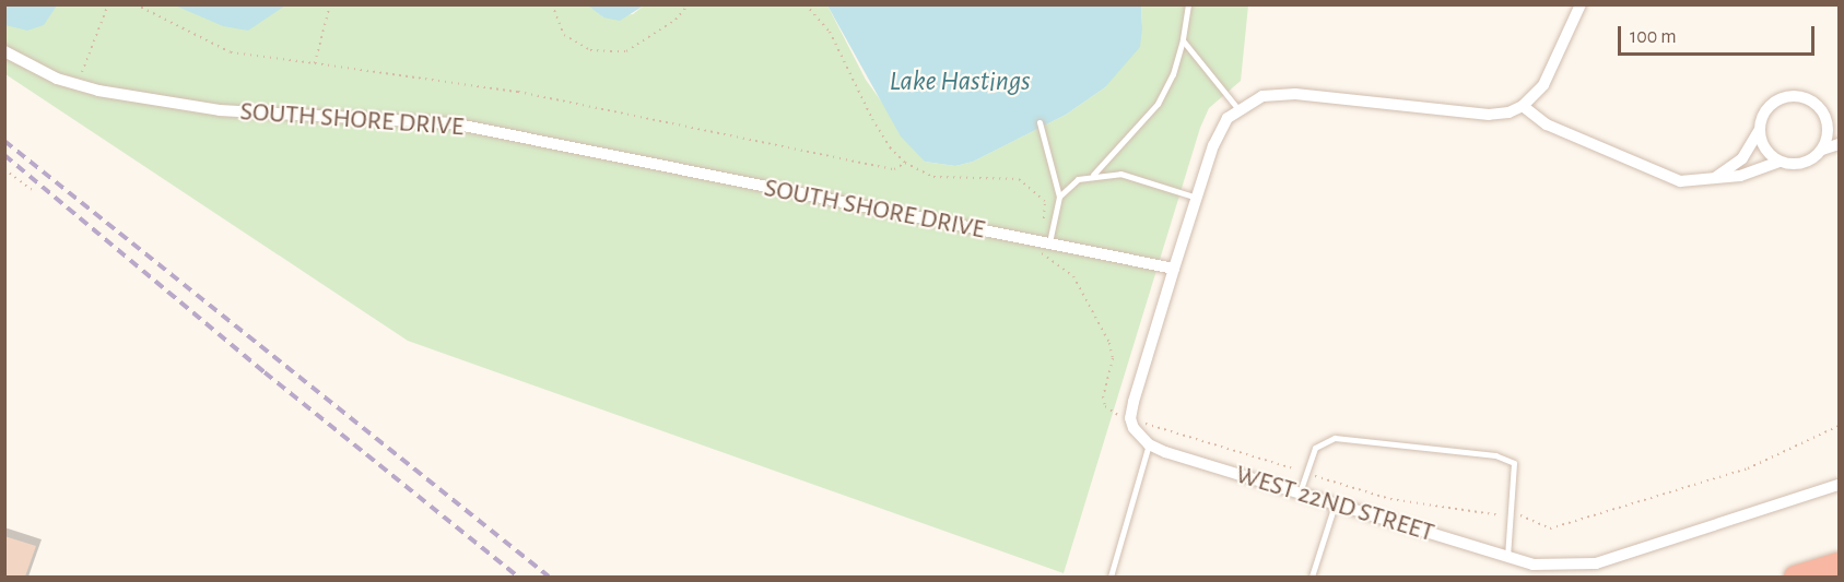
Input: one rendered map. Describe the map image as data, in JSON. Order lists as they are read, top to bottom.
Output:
{
  "streets": {
    "street": ["SOUTH SHORE DRIVE", "WEST 22ND STREET"]
  },
  "water": ["Lake Hastings"],
  "scale_bar": "100 m"
}
